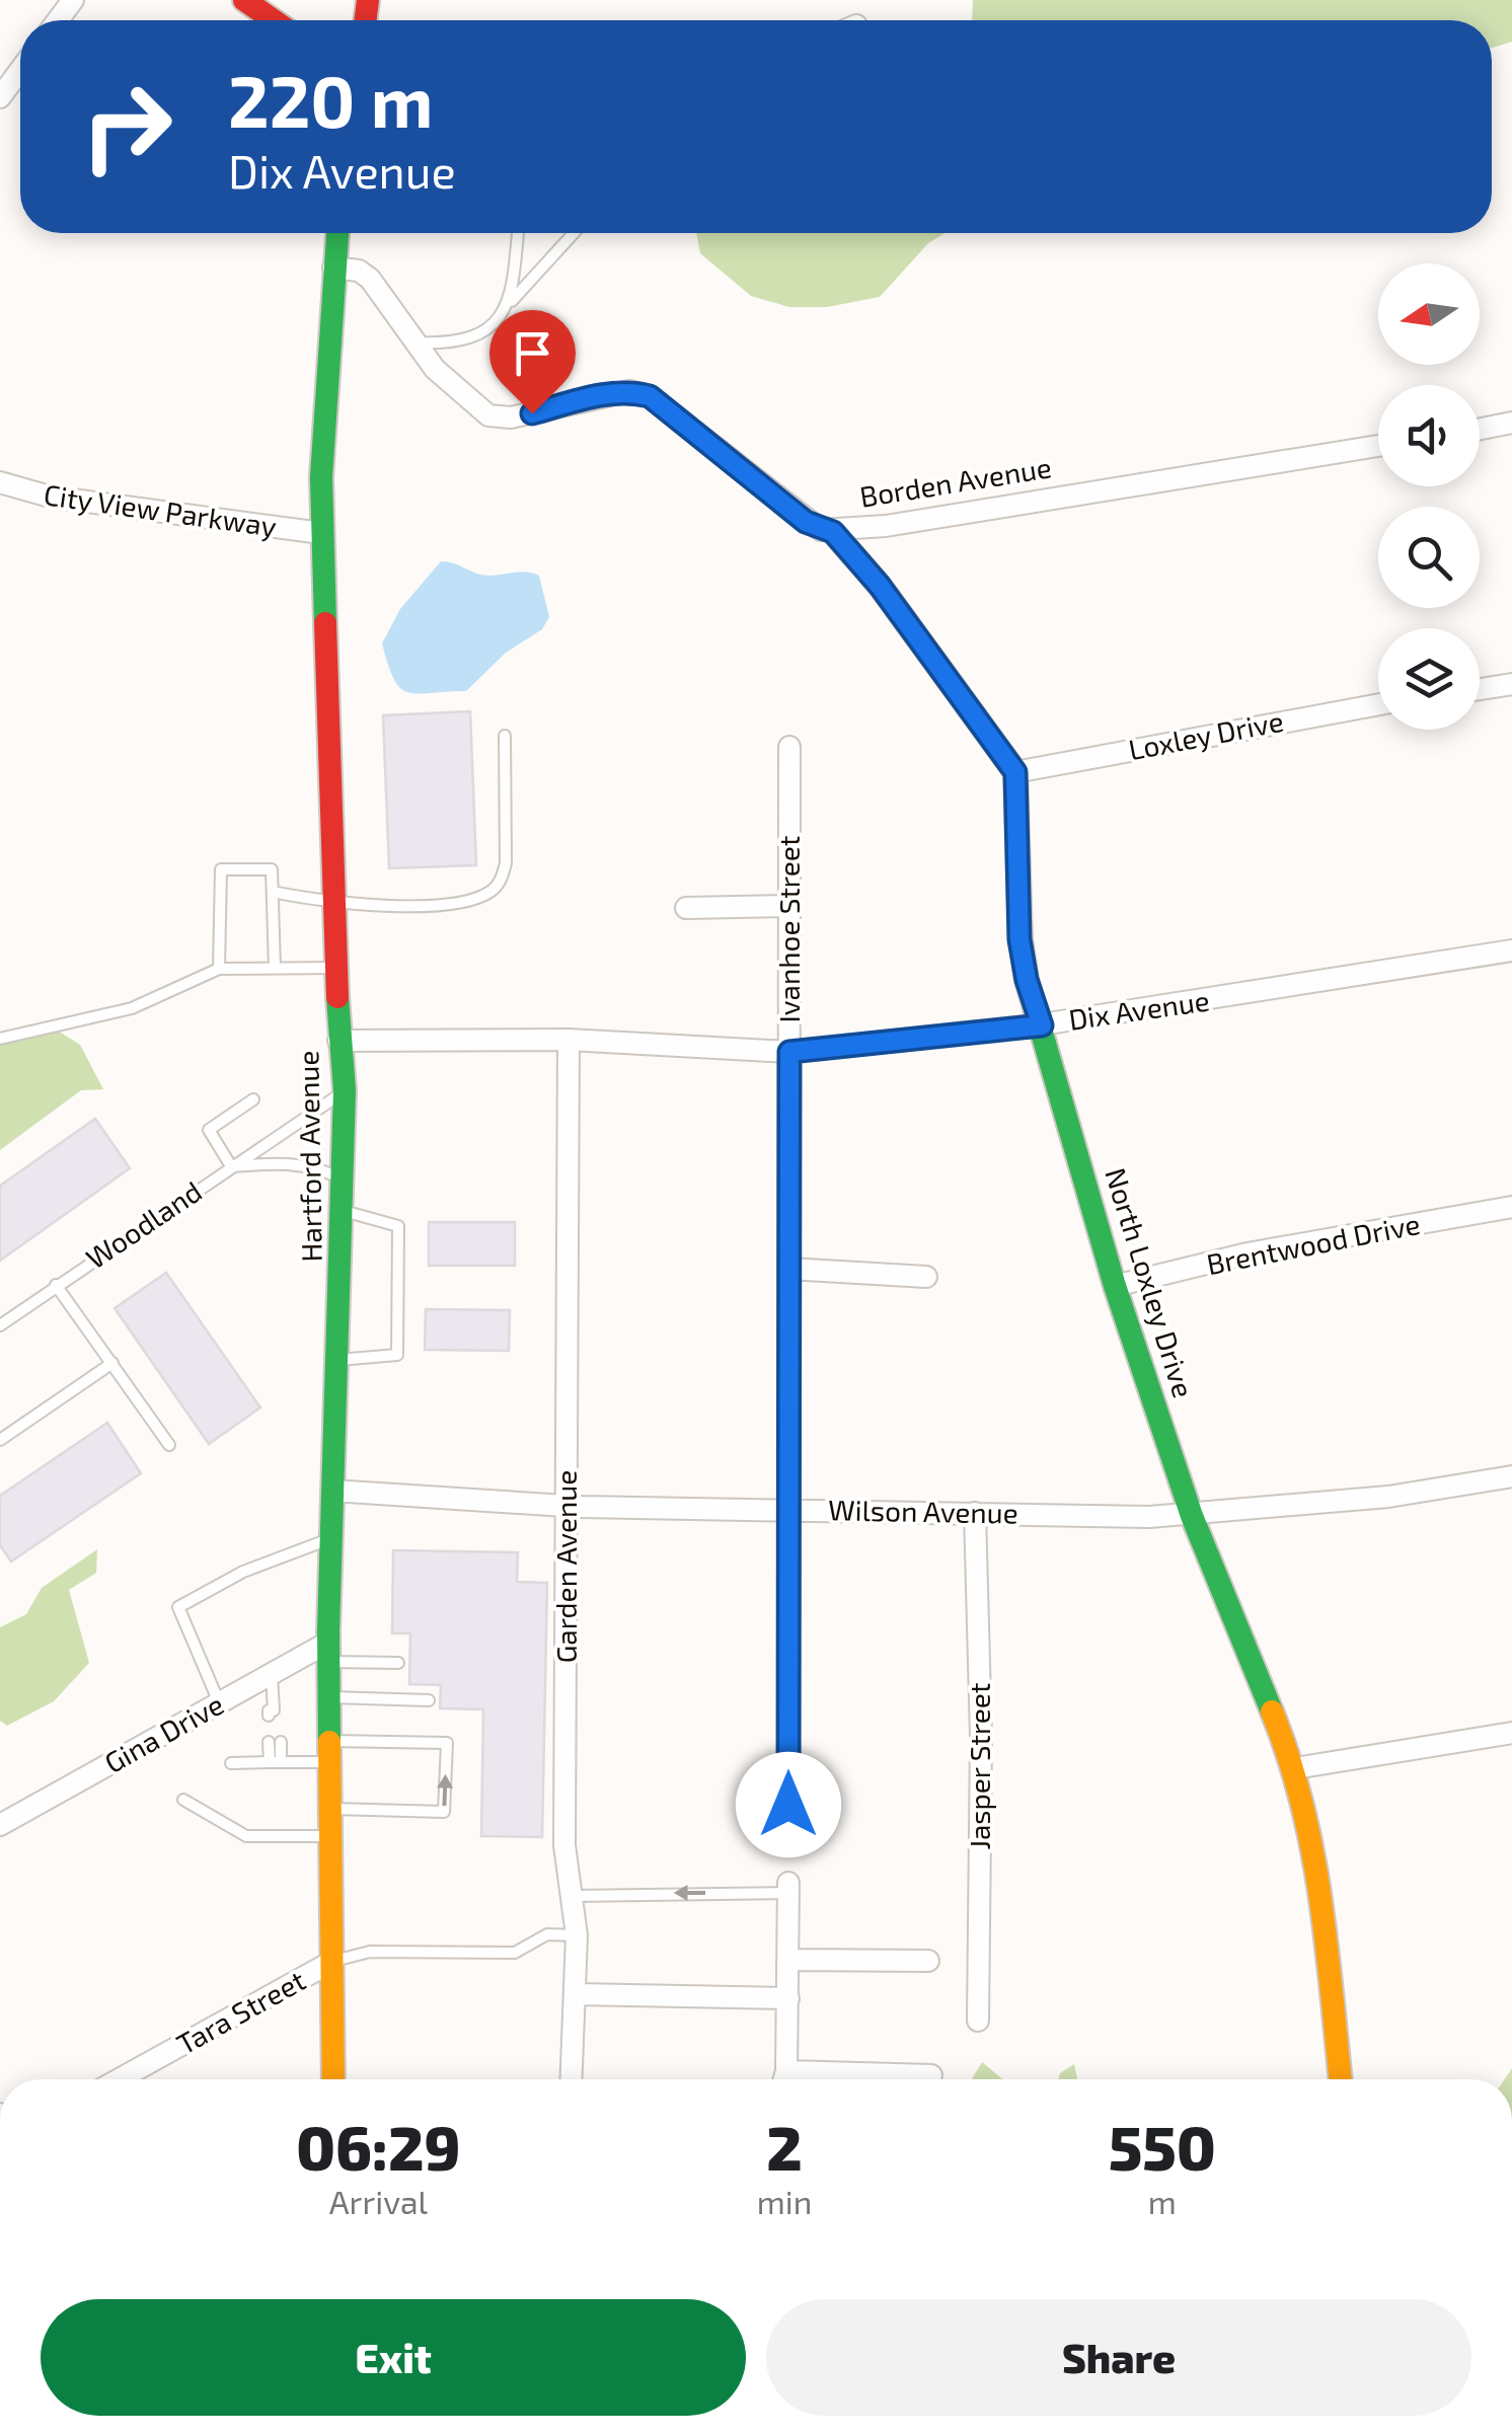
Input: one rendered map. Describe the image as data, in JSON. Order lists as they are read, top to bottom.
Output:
{
  "streets": {
    "main road": ["Hartford Avenue", "North Loxley Drive"],
    "street": [
      "Borden Avenue",
      "City View Parkway",
      "Loxley Drive",
      "Ivanhoe Street",
      "Dix Avenue",
      "Brentwood Drive",
      "Wilson Avenue",
      "Garden Avenue",
      "Gina Drive",
      "Jasper Street",
      "Tara Street"
    ],
    "lane": ["Woodland"]
  },
  "crossings": [
    ["Borden Avenue", "Hartford Avenue"],
    ["City View Parkway", "Hartford Avenue"],
    ["Loxley Drive", "North Loxley Drive"],
    ["Ivanhoe Street", "Dix Avenue"],
    ["Ivanhoe Street", "Wilson Avenue"],
    ["Dix Avenue", "Hartford Avenue"],
    ["Dix Avenue", "North Loxley Drive"],
    ["Dix Avenue", "Garden Avenue"],
    ["Hartford Avenue", "Woodland"],
    ["Hartford Avenue", "Wilson Avenue"],
    ["Hartford Avenue", "Gina Drive"],
    ["Hartford Avenue", "Tara Street"],
    ["Brentwood Drive", "North Loxley Drive"],
    ["North Loxley Drive", "Wilson Avenue"],
    ["Wilson Avenue", "Garden Avenue"],
    ["Wilson Avenue", "Jasper Street"]
  ],
  "north": "left",
  "page": {
    "turn": ["220 m", "Dix Avenue"],
    "eta": [
      "06:29",
      "Arrival",
      "2",
      "min",
      "550",
      "m"
    ],
    "buttons": ["Exit", "Share"]
  }
}
